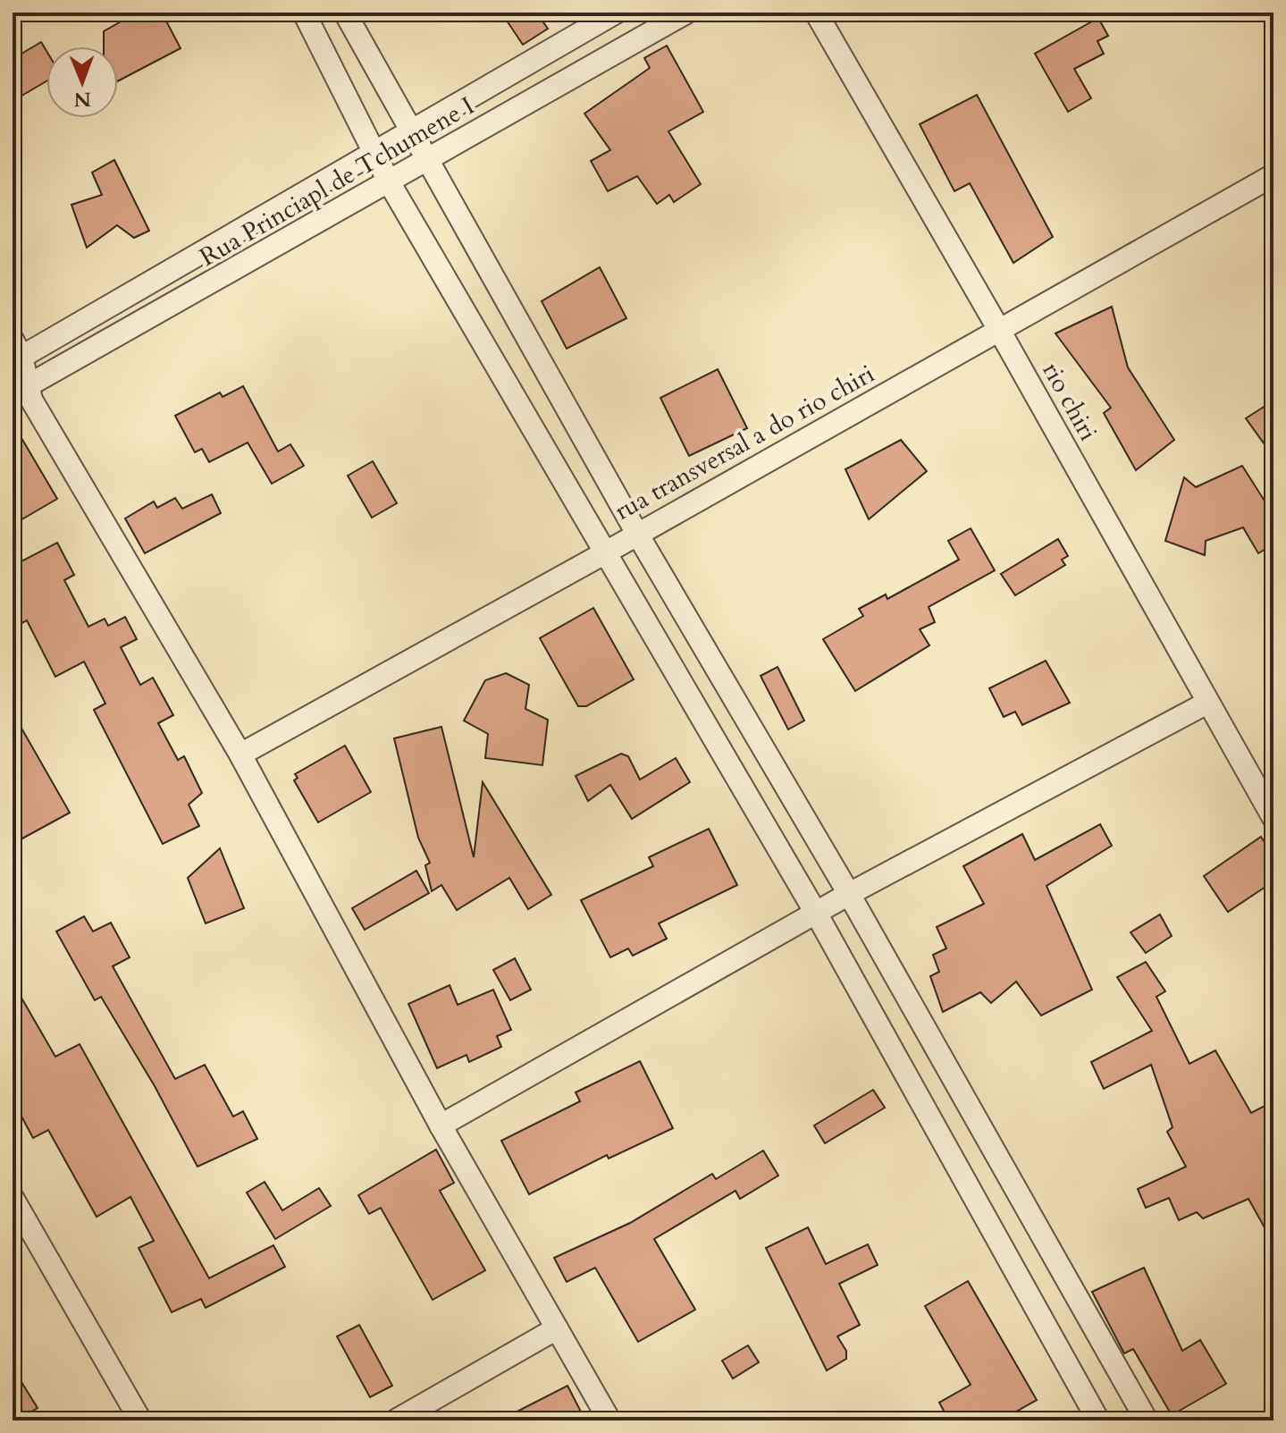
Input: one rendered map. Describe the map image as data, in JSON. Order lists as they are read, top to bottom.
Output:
{
  "streets": {
    "street": ["Rua Princiapl de Tchumene I", "rio chiri", "rua transversal a do rio chiri"]
  },
  "crossings": [
    ["rio chiri", "rua transversal a do rio chiri"]
  ],
  "north": "bottom"
}
